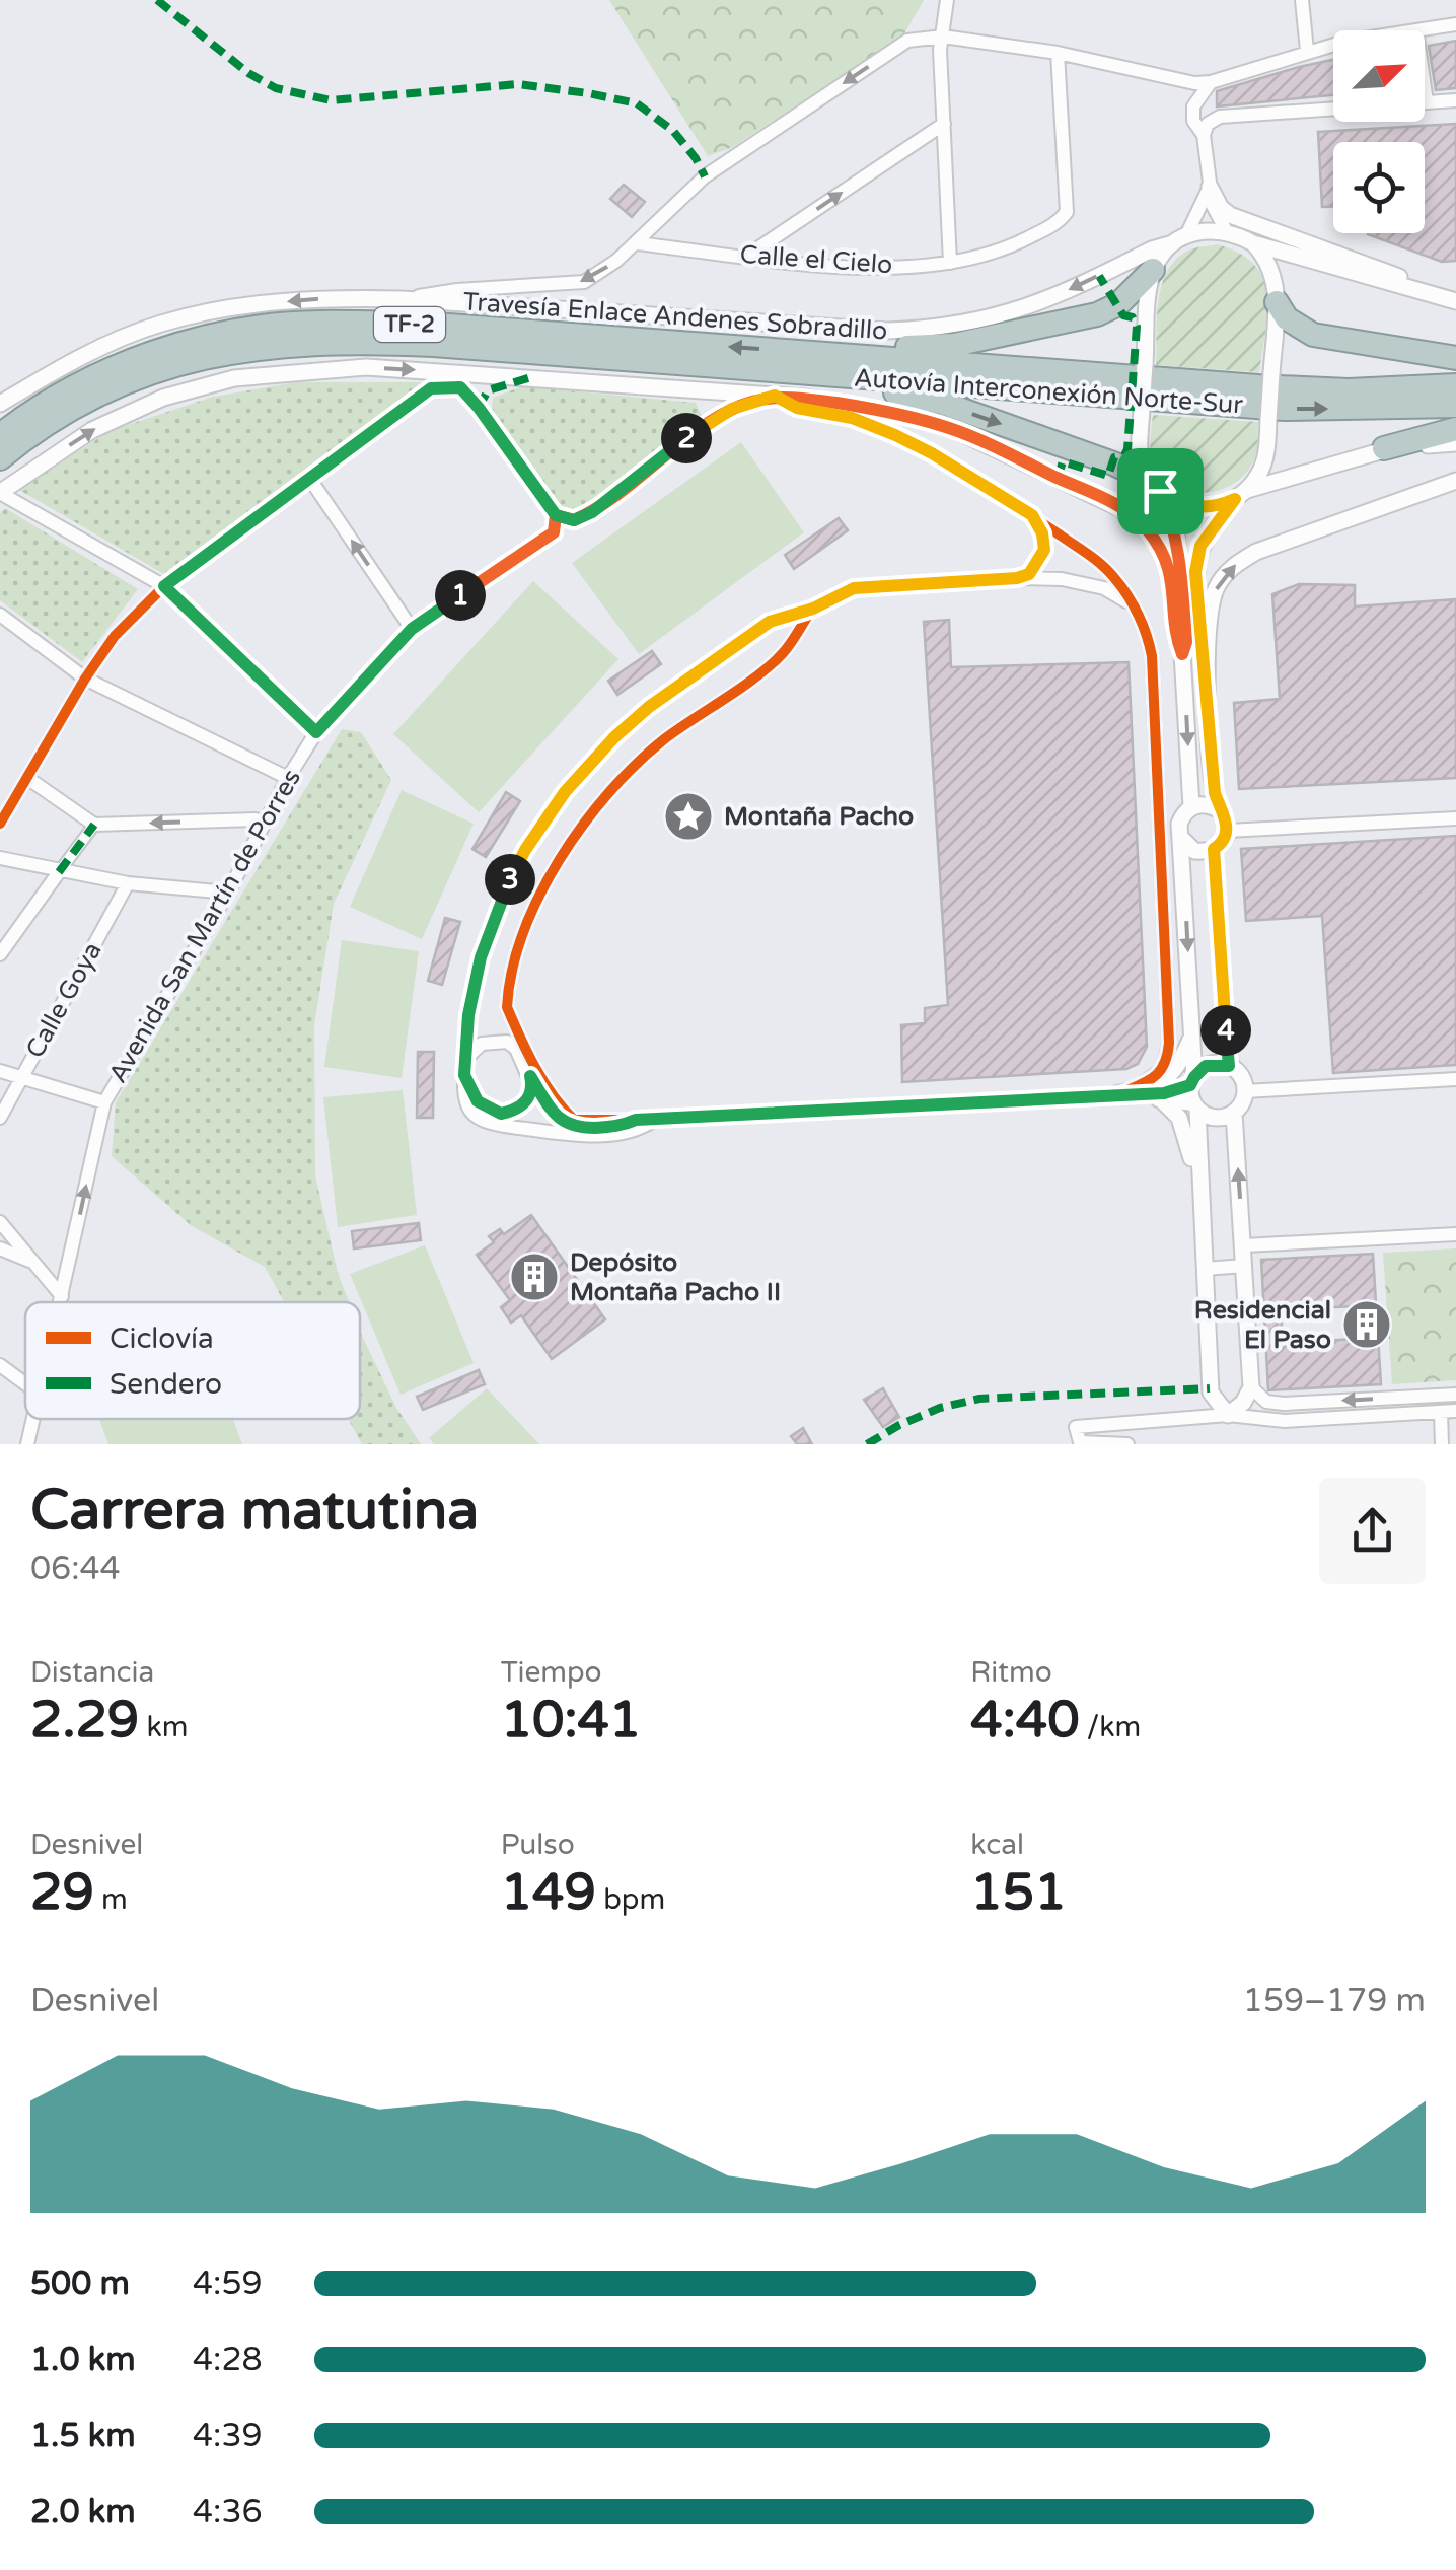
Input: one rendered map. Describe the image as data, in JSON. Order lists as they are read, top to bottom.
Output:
{
  "streets": {
    "highway": ["TF-2", "Autovía Interconexión Norte-Sur"],
    "street": [
      "Calle el Cielo",
      "Travesía Enlace Andenes Sobradillo",
      "Avenida San Martín de Porres",
      "Calle Goya"
    ]
  },
  "places": {
    "place": ["Montaña Pacho"],
    "building": ["Depósito Montaña Pacho II", "Residencial El Paso"]
  },
  "legend": ["Ciclovía", "Sendero"],
  "north": "top right",
  "page": {
    "pins": [
      "2",
      "1",
      "3",
      "4"
    ],
    "heading": ["Carrera matutina", "06:44"],
    "stats": [
      ["Distancia", "2.29 km"],
      ["Tiempo", "10:41"],
      ["Ritmo", "4:40 /km"],
      ["Desnivel", "29 m"],
      ["Pulso", "149 bpm"],
      ["kcal", "151"]
    ],
    "chart": ["Desnivel", "159–179 m"],
    "list": [
      {
        "name": "500 m",
        "note": "4:59"
      },
      {
        "name": "1.0 km",
        "note": "4:28"
      },
      {
        "name": "1.5 km",
        "note": "4:39"
      },
      {
        "name": "2.0 km",
        "note": "4:36"
      }
    ]
  }
}
